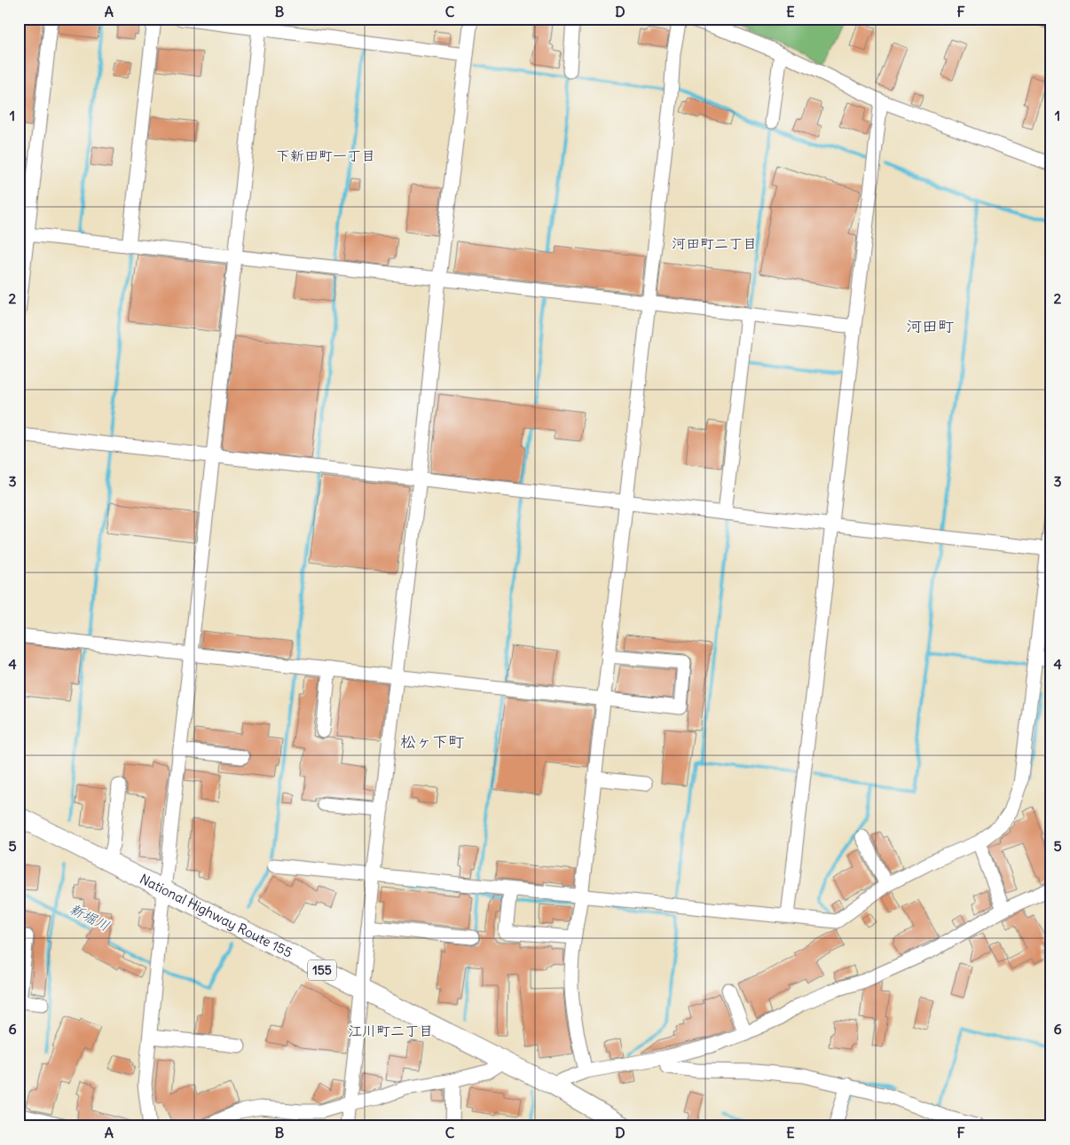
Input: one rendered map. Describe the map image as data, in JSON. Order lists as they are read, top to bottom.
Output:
{
  "streets": {
    "highway": ["National Highway Route 155", "155"]
  },
  "districts": [
    "下新田町一丁目",
    "河田町二丁目",
    "河田町",
    "松ヶ下町",
    "江川町二丁目"
  ],
  "water": ["新堀川"],
  "grid": {
    "columns": [
      "A",
      "B",
      "C",
      "D",
      "E",
      "F"
    ],
    "rows": [
      "1",
      "2",
      "3",
      "4",
      "5",
      "6"
    ]
  }
}
